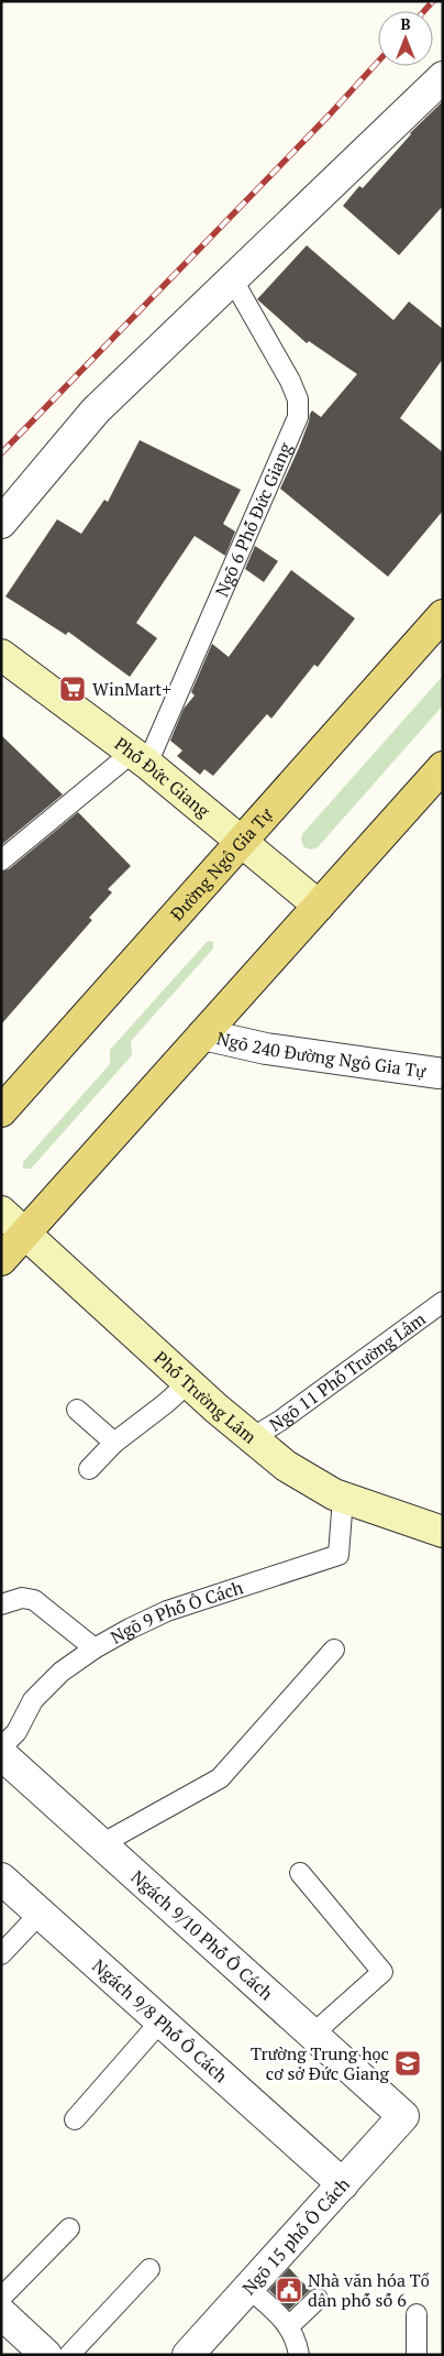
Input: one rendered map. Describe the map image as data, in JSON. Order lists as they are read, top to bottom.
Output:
{
  "streets": {
    "main road": ["Phố Đức Giang", "Đường Ngô Gia Tự", "Phố Trường Lâm"],
    "street": [
      "Ngõ 240 Đường Ngô Gia Tự",
      "Ngách 9/10 Phố Ô Cách",
      "Ngách 9/8 Phố Ô Cách",
      "Ngõ 15 phố Ô Cách"
    ],
    "lane": ["Ngõ 6 Phố Đức Giang", "Ngõ 11 Phố Trường Lâm", "Ngõ 9 Phố Ô Cách"]
  },
  "crossings": [
    ["Ngõ 6 Phố Đức Giang", "Phố Đức Giang"],
    ["Phố Đức Giang", "Đường Ngô Gia Tự"],
    ["Ngõ 11 Phố Trường Lâm", "Phố Trường Lâm"],
    ["Phố Trường Lâm", "Ngõ 9 Phố Ô Cách"],
    ["Ngách 9/10 Phố Ô Cách", "Ngõ 15 phố Ô Cách"],
    ["Ngách 9/8 Phố Ô Cách", "Ngõ 15 phố Ô Cách"]
  ],
  "places": {
    "supermarket": ["WinMart+"],
    "school or university": ["Trường Trung học cơ sở Đức Giang"],
    "public building": ["Nhà văn hóa Tổ dân phố số 6"]
  },
  "north": "top"
}
